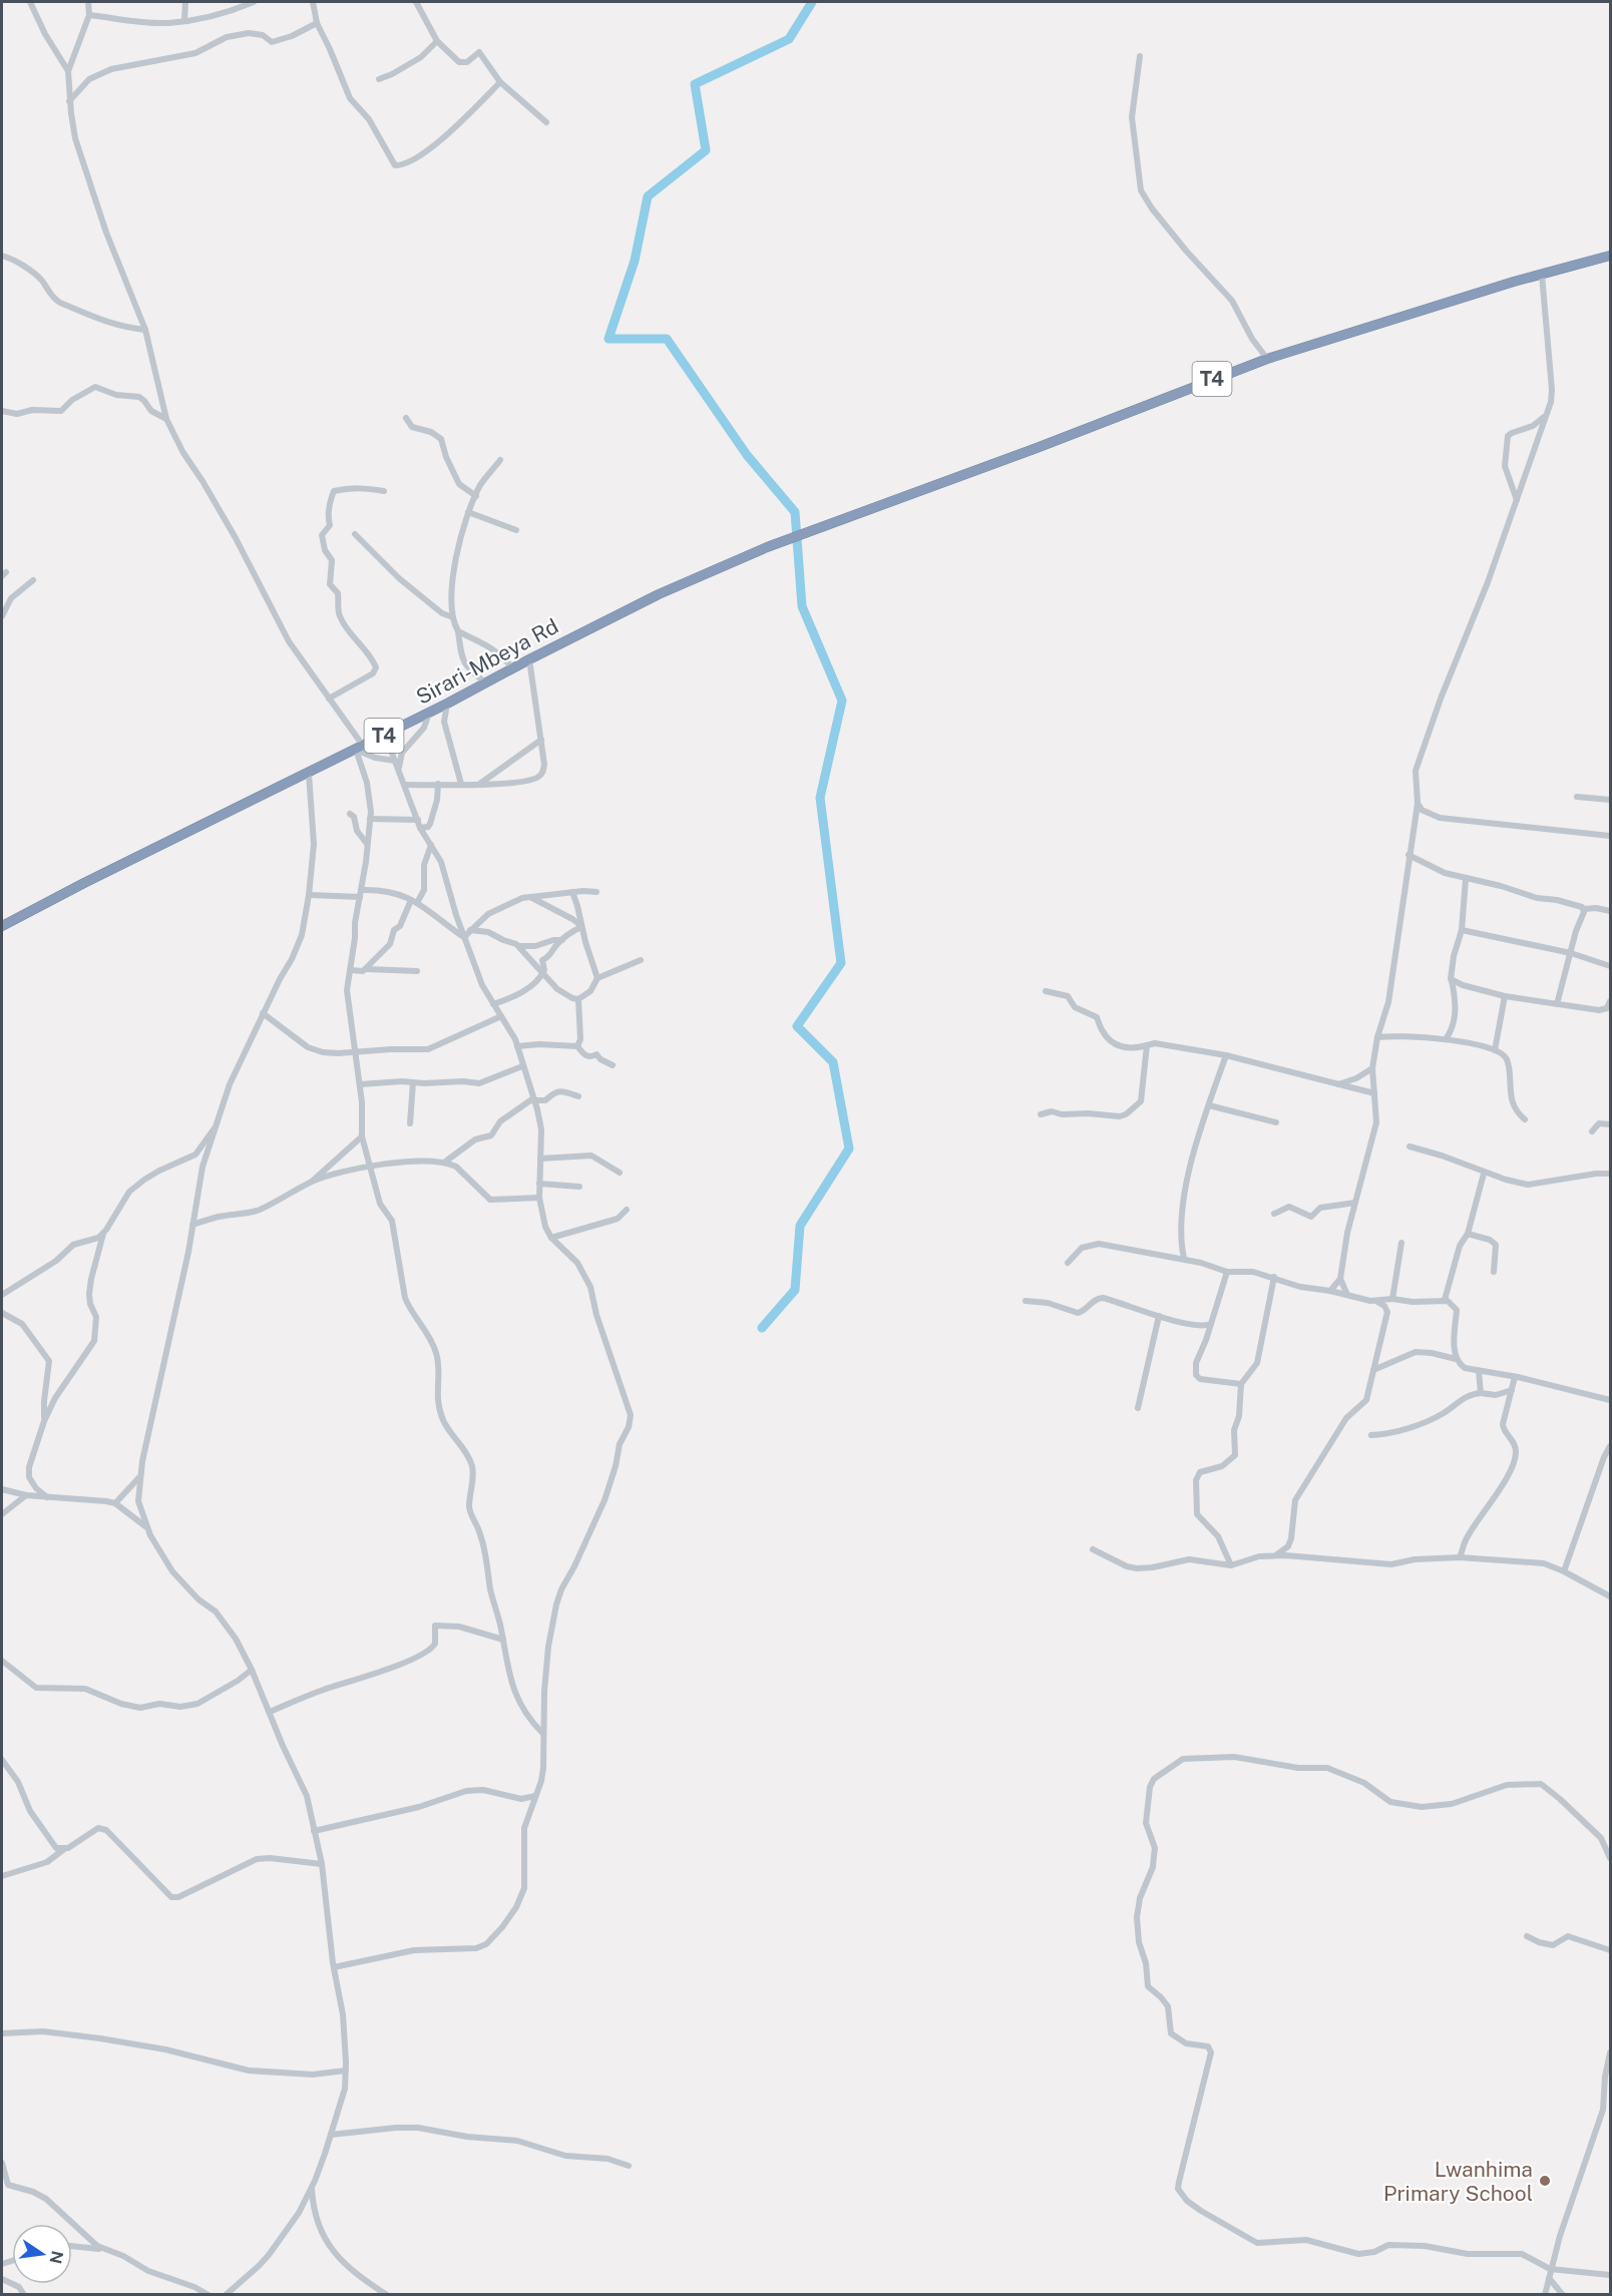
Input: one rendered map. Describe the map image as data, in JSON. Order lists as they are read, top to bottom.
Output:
{
  "streets": {
    "highway": ["T4", "Sirari-Mbeya Rd"]
  },
  "crossings": [
    ["T4", "Sirari-Mbeya Rd"]
  ],
  "places": ["Lwanhima Primary School"],
  "north": "right"
}
